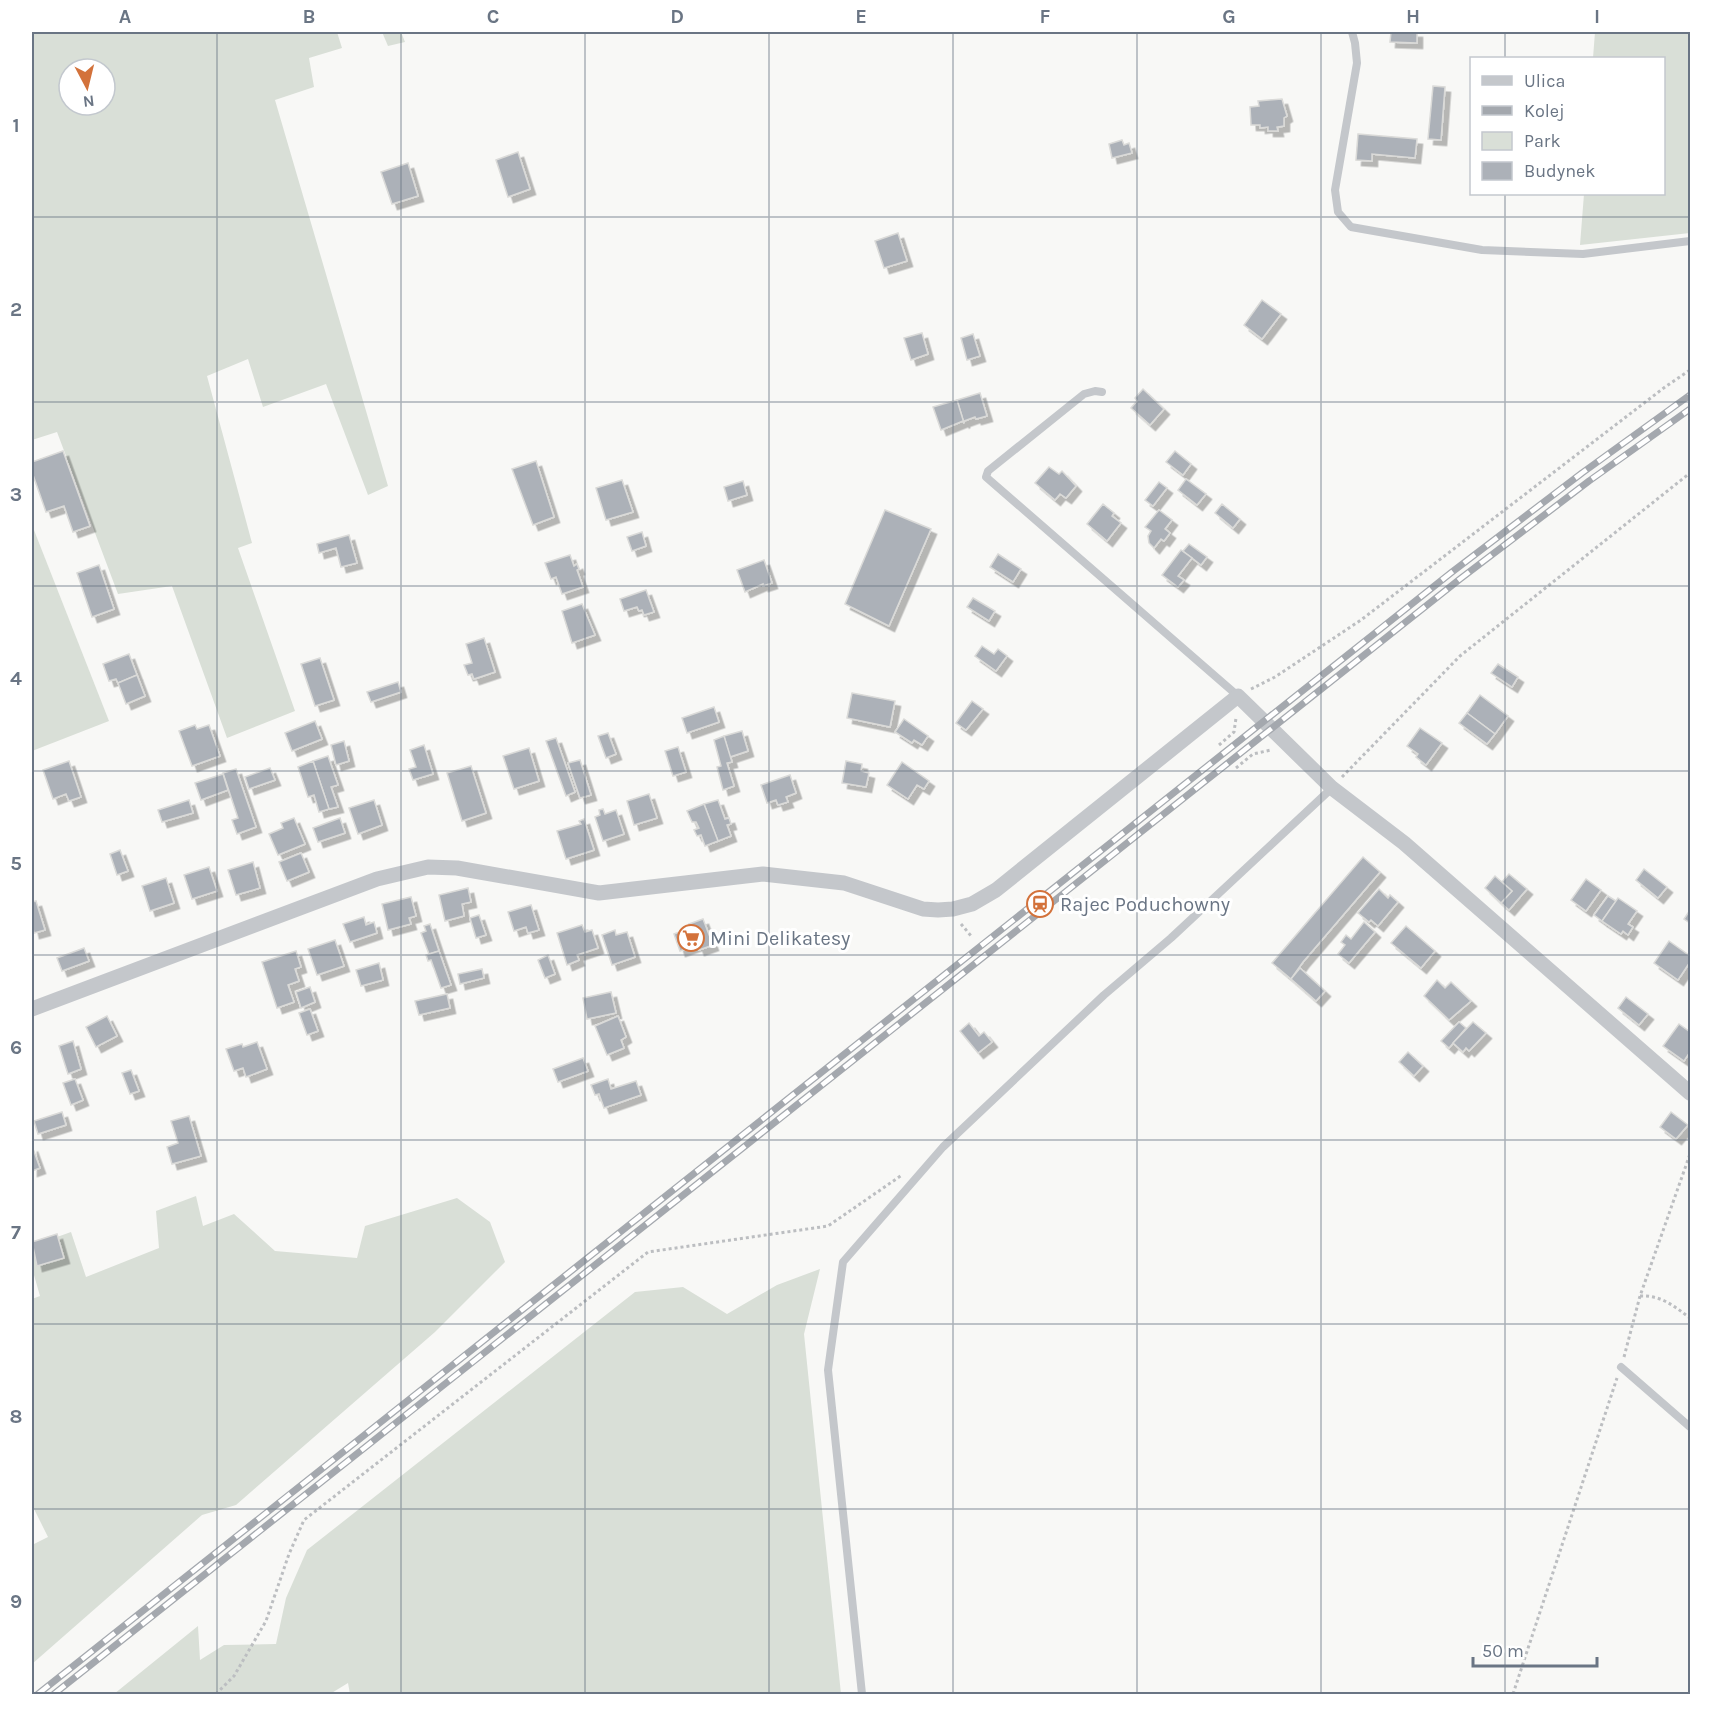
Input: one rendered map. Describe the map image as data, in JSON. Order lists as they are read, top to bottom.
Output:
{
  "places": {
    "station": ["Rajec Poduchowny"],
    "supermarket": ["Mini Delikatesy"]
  },
  "legend": [
    "Ulica",
    "Kolej",
    "Park",
    "Budynek"
  ],
  "scale_bar": "50 m",
  "north": "bottom",
  "grid": {
    "columns": [
      "A",
      "B",
      "C",
      "D",
      "E",
      "F",
      "G",
      "H",
      "I"
    ],
    "rows": [
      "1",
      "2",
      "3",
      "4",
      "5",
      "6",
      "7",
      "8",
      "9"
    ]
  }
}
